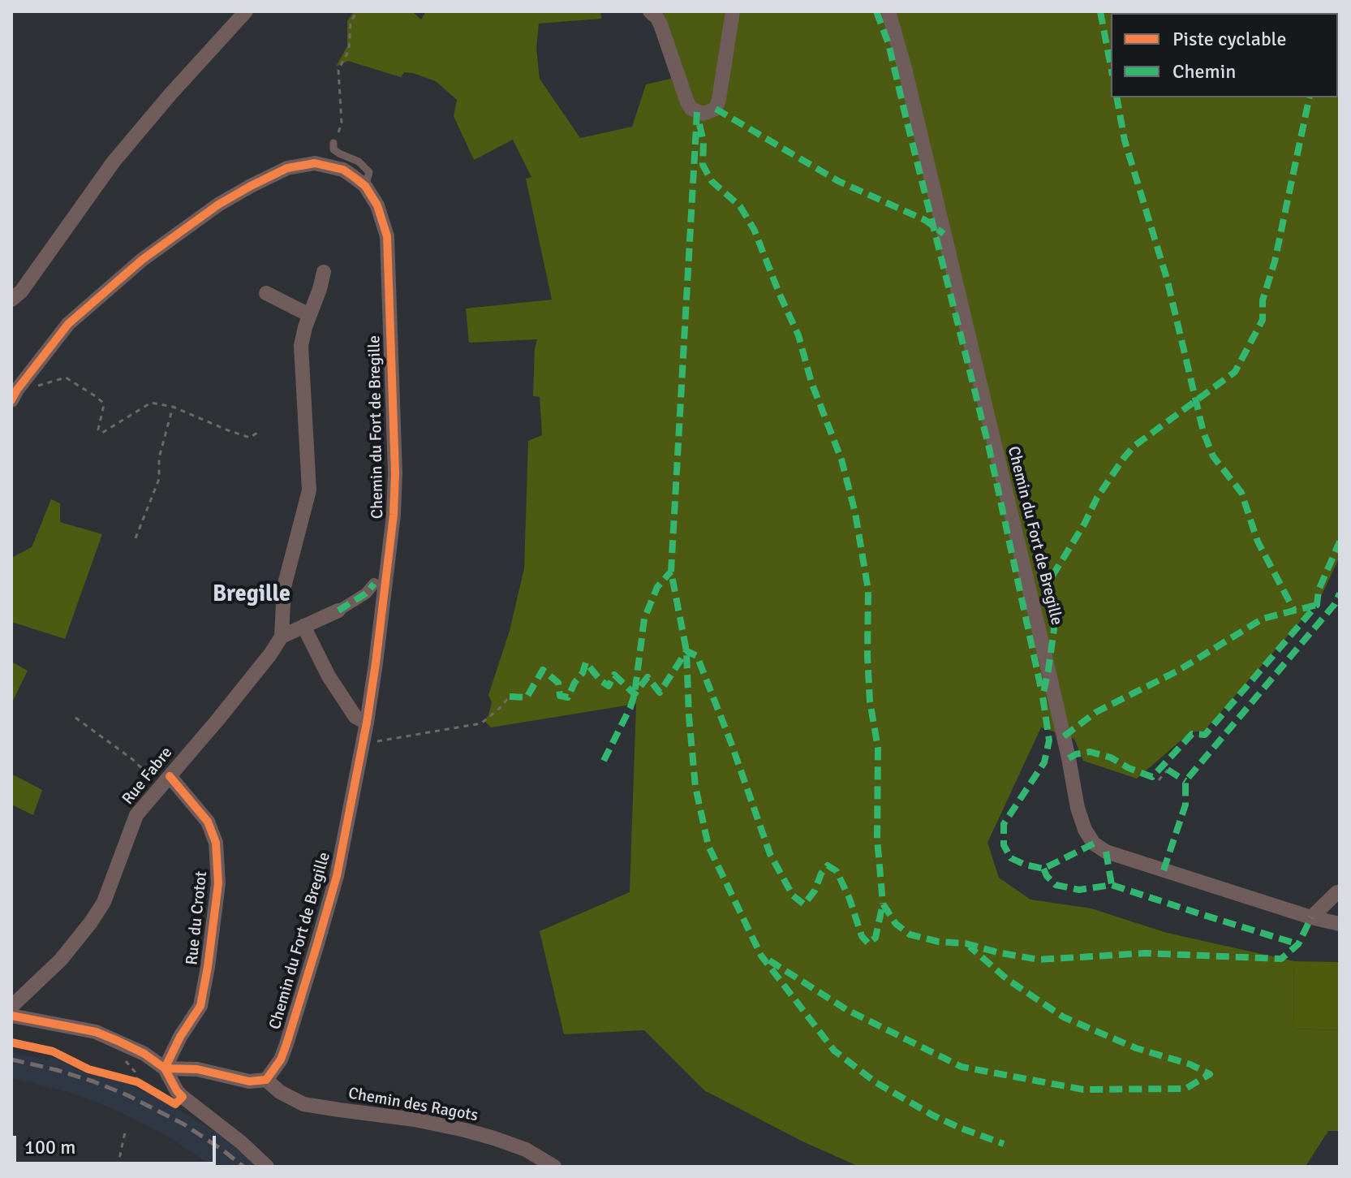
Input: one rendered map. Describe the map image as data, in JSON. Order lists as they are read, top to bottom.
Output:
{
  "streets": {
    "street": [
      "Chemin du Fort de Bregille",
      "Rue Fabre",
      "Rue du Crotot",
      "Chemin des Ragots"
    ]
  },
  "crossings": [
    ["Chemin du Fort de Bregille", "Chemin des Ragots"],
    ["Rue Fabre", "Rue du Crotot"]
  ],
  "districts": ["Bregille"],
  "legend": ["Piste cyclable", "Chemin"],
  "scale_bar": "100 m"
}
